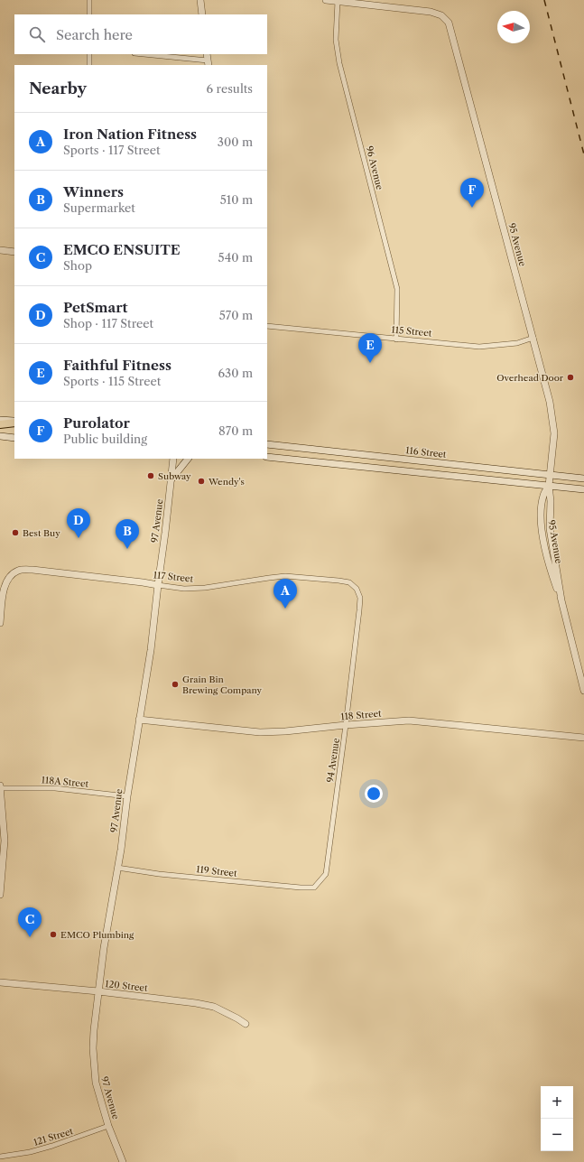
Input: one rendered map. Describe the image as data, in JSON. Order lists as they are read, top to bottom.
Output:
{
  "streets": {
    "street": [
      "96 Avenue",
      "95 Avenue",
      "115 Street",
      "116 Street",
      "97 Avenue",
      "117 Street",
      "118 Street",
      "94 Avenue",
      "118A Street",
      "119 Street",
      "120 Street",
      "121 Street"
    ]
  },
  "crossings": [
    ["96 Avenue", "95 Avenue"],
    ["96 Avenue", "115 Street"],
    ["95 Avenue", "115 Street"],
    ["95 Avenue", "116 Street"],
    ["97 Avenue", "117 Street"],
    ["97 Avenue", "118 Street"],
    ["97 Avenue", "118A Street"],
    ["97 Avenue", "119 Street"],
    ["97 Avenue", "120 Street"],
    ["97 Avenue", "121 Street"],
    ["117 Street", "94 Avenue"],
    ["118 Street", "94 Avenue"],
    ["94 Avenue", "119 Street"]
  ],
  "places": [
    "Overhead Door",
    "Subway",
    "Wendy's",
    "Best Buy",
    "Grain Bin Brewing Company",
    "EMCO Plumbing"
  ],
  "north": "left",
  "page": {
    "search": "Search here",
    "heading": ["Nearby", "6 results"],
    "list": [
      {
        "mark": "A",
        "name": "Iron Nation Fitness",
        "note": "Sports · 117 Street",
        "value": "300 m"
      },
      {
        "mark": "B",
        "name": "Winners",
        "note": "Supermarket",
        "value": "510 m"
      },
      {
        "mark": "C",
        "name": "EMCO ENSUITE",
        "note": "Shop",
        "value": "540 m"
      },
      {
        "mark": "D",
        "name": "PetSmart",
        "note": "Shop · 117 Street",
        "value": "570 m"
      },
      {
        "mark": "E",
        "name": "Faithful Fitness",
        "note": "Sports · 115 Street",
        "value": "630 m"
      },
      {
        "mark": "F",
        "name": "Purolator",
        "note": "Public building",
        "value": "870 m"
      }
    ],
    "pins": [
      "F",
      "E",
      "D",
      "B",
      "A",
      "C"
    ],
    "map_buttons": ["+", "−"]
  }
}
